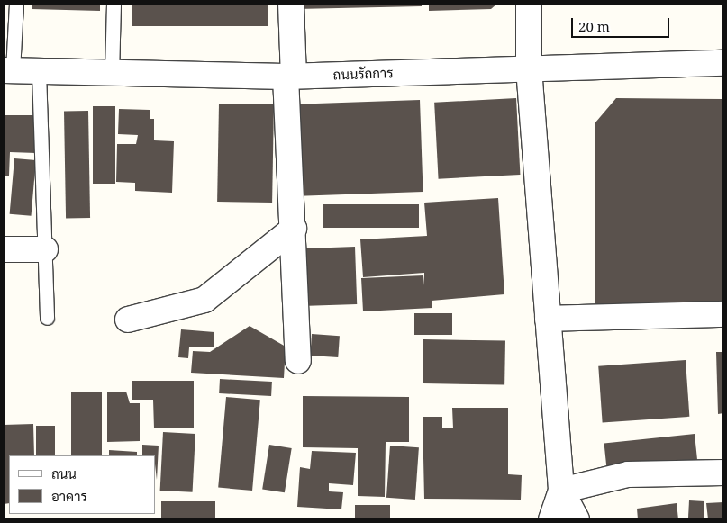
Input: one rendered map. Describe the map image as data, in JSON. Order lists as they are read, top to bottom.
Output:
{
  "streets": {
    "street": ["ถนนรัถการ"]
  },
  "legend": ["ถนน", "อาคาร"],
  "scale_bar": "20 m"
}
